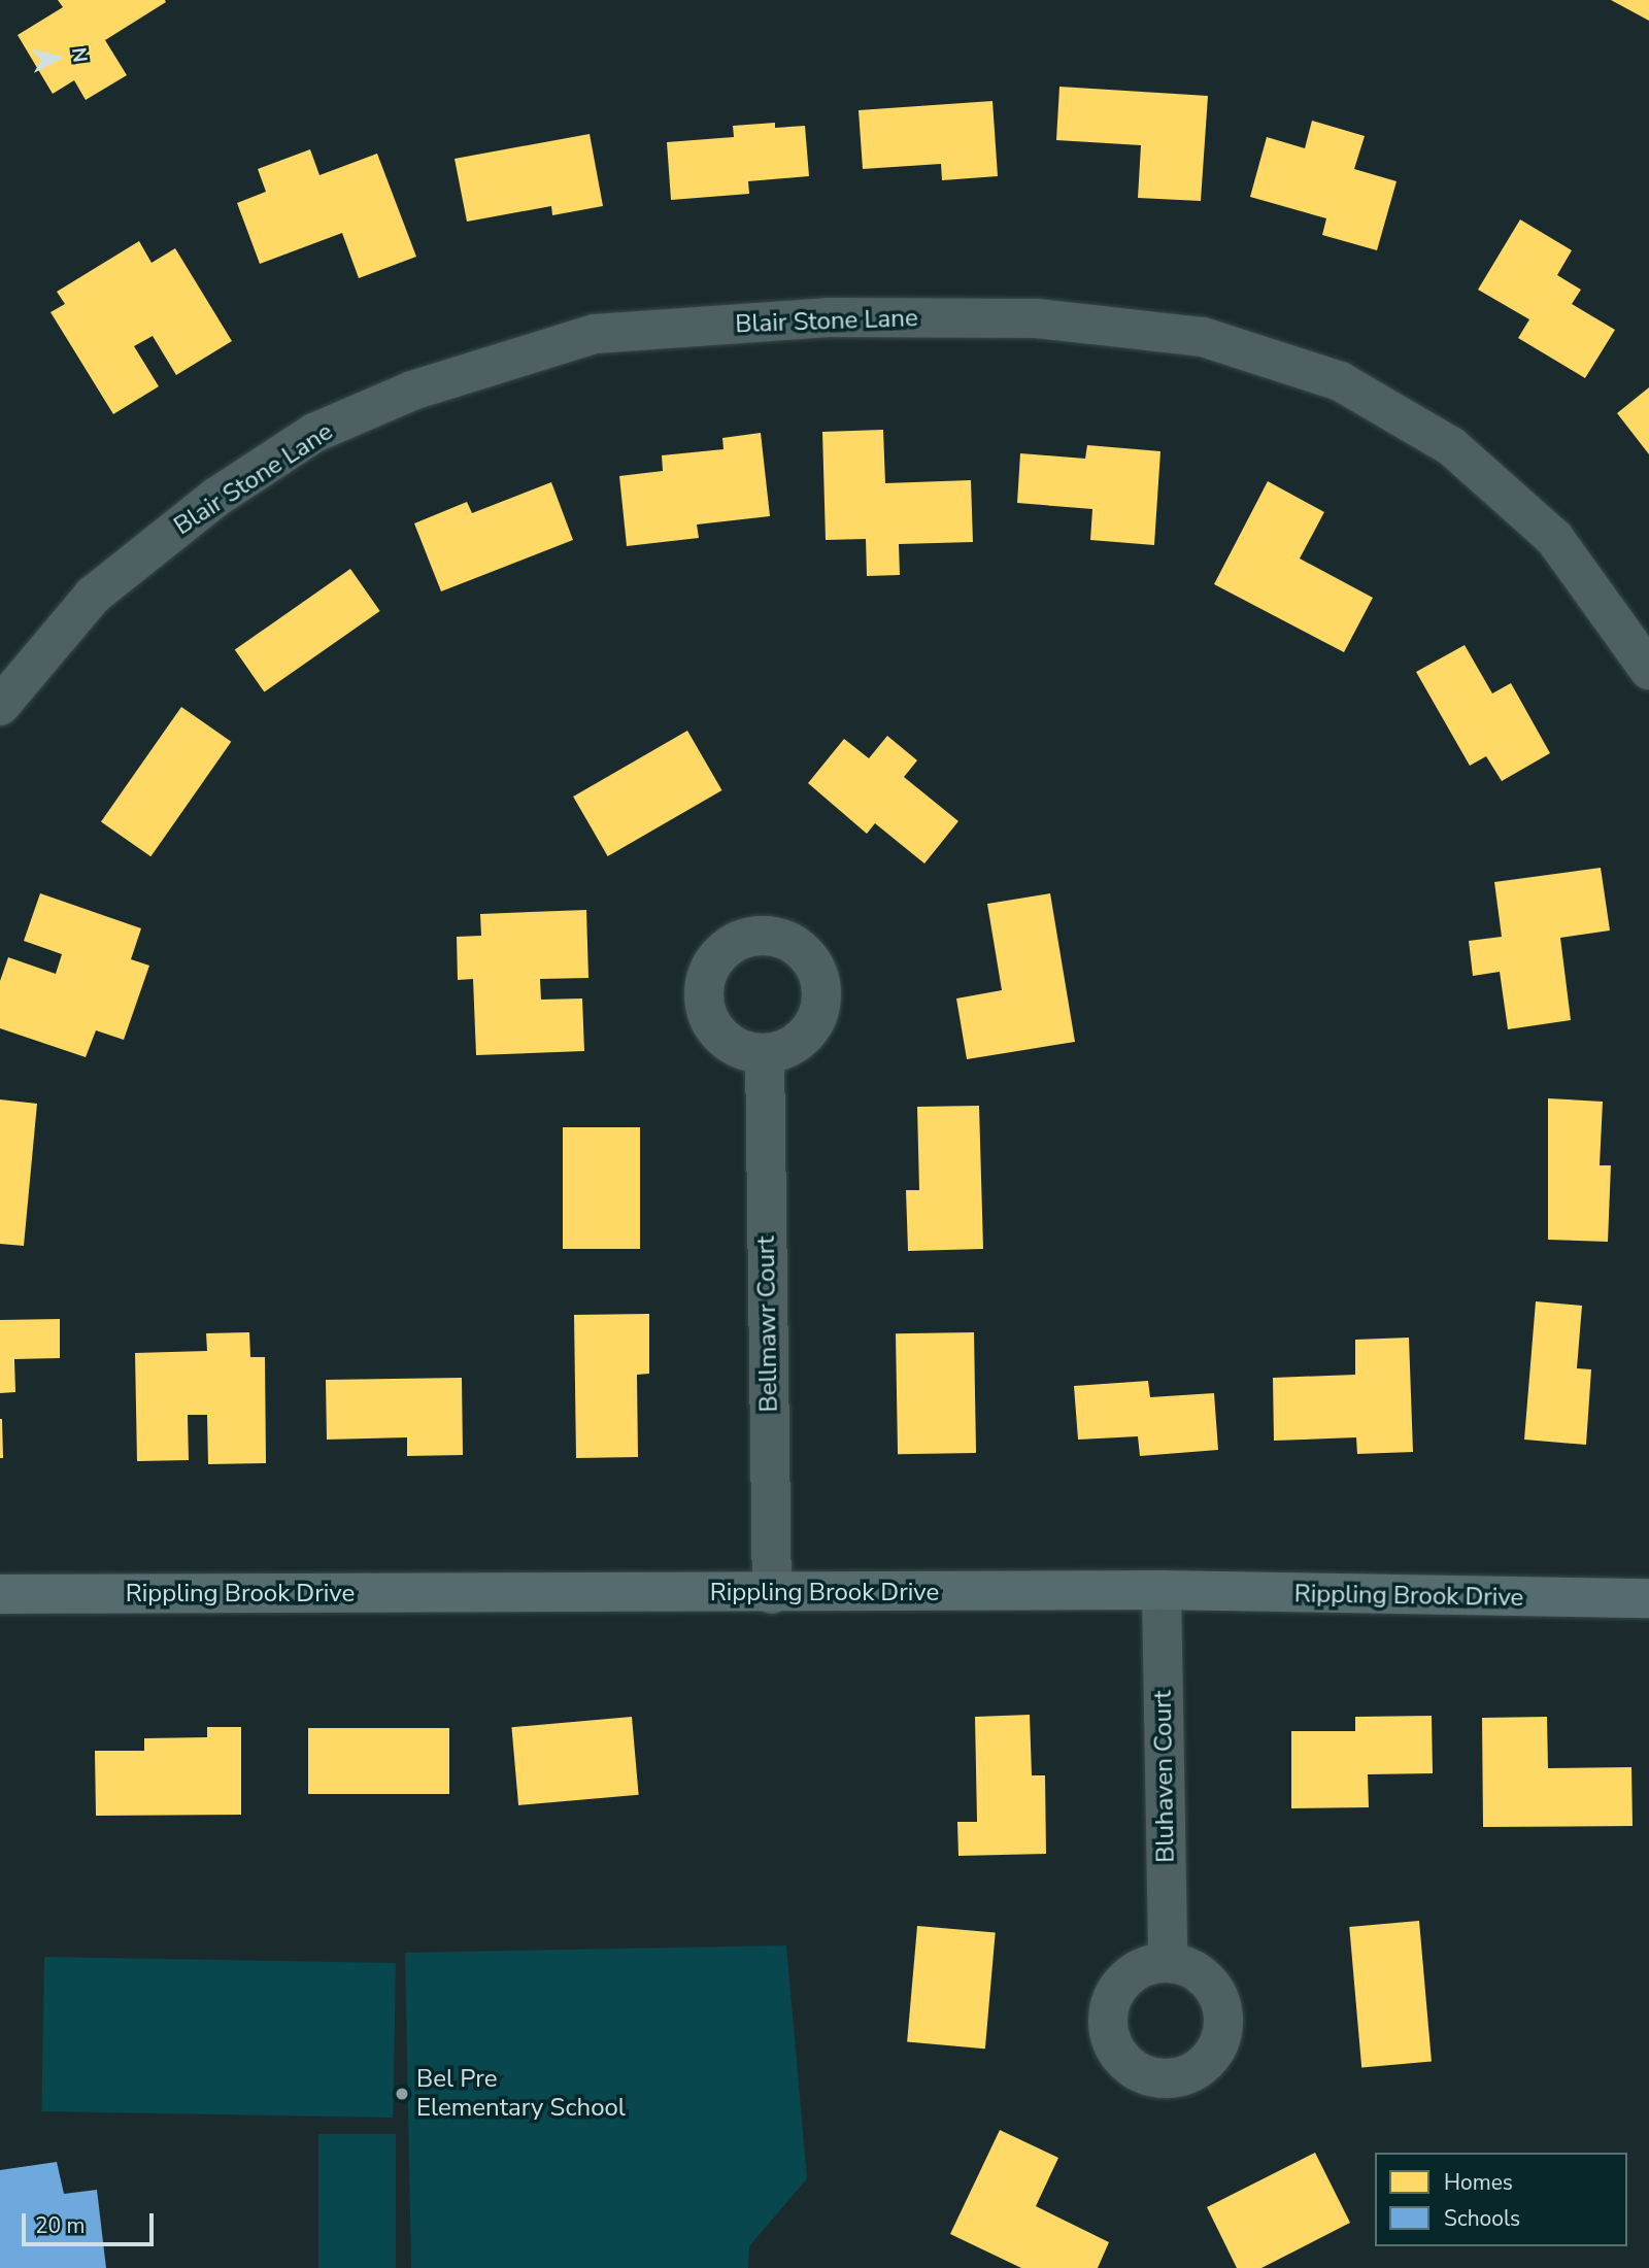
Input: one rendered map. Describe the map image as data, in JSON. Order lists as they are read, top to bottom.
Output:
{
  "streets": {
    "street": [
      "Blair Stone Lane",
      "Bellmawr Court",
      "Rippling Brook Drive",
      "Bluhaven Court"
    ]
  },
  "crossings": [
    ["Bellmawr Court", "Rippling Brook Drive"],
    ["Rippling Brook Drive", "Bluhaven Court"]
  ],
  "places": ["Bel Pre Elementary School"],
  "legend": ["Homes", "Schools"],
  "scale_bar": "20 m",
  "north": "right"
}
